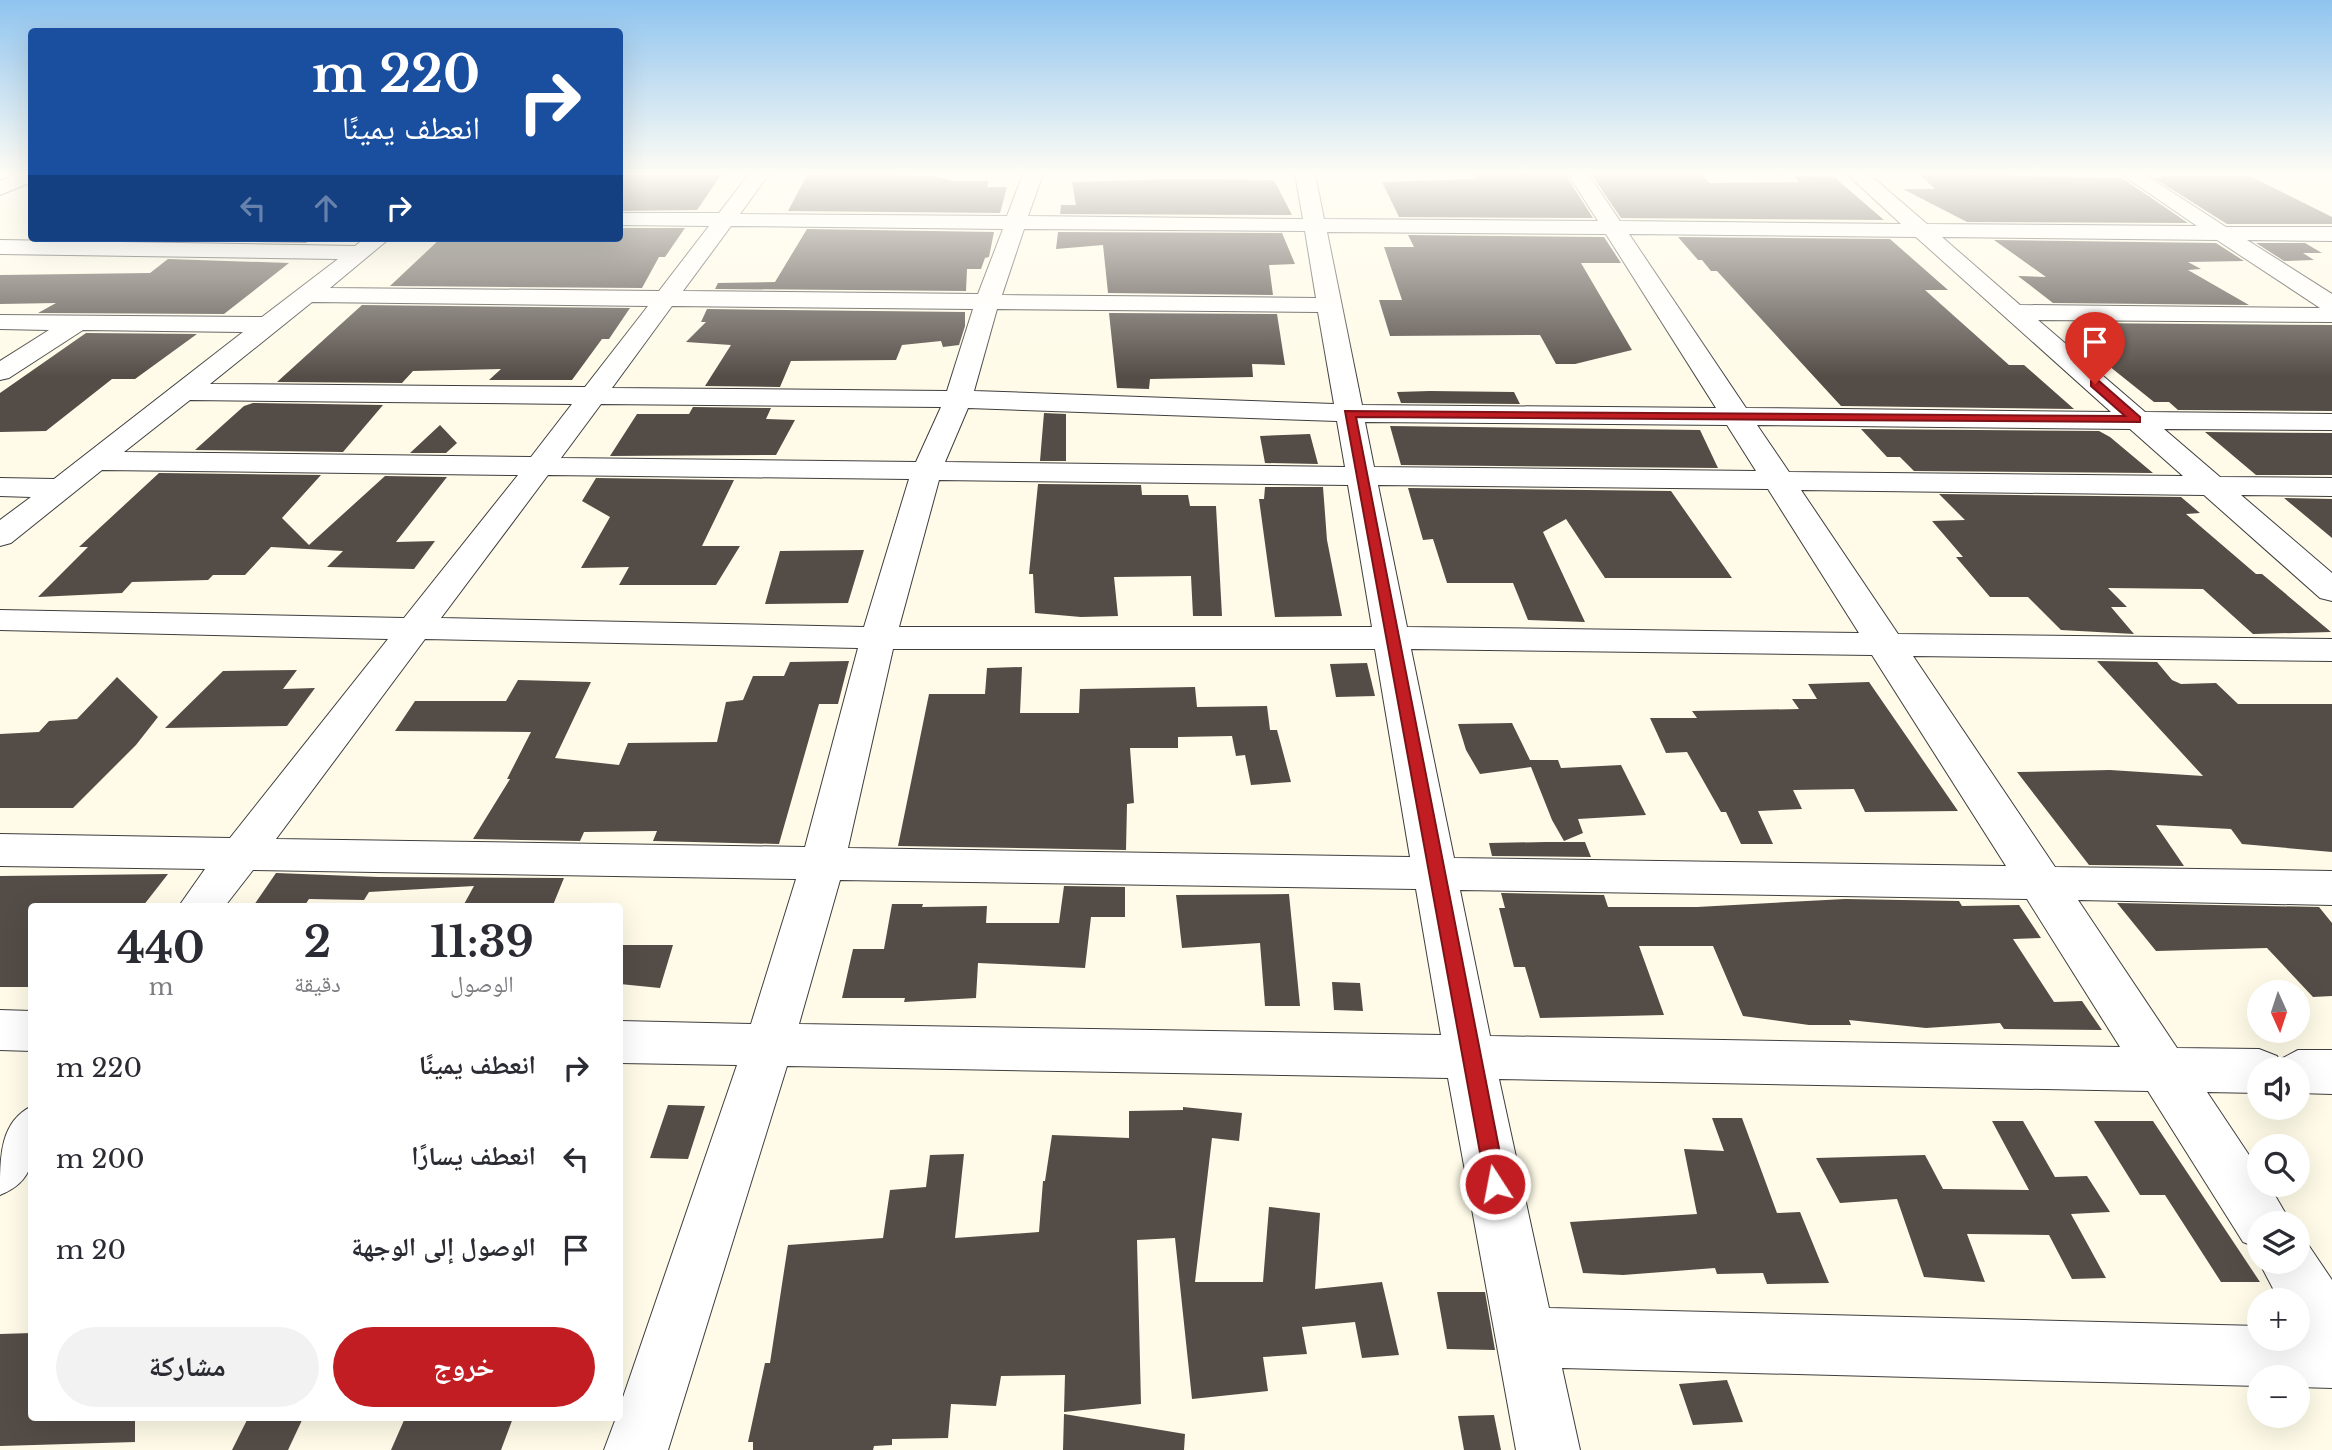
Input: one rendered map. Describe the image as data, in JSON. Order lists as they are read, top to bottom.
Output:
{
  "north": "bottom",
  "page": {
    "turn": ["220 m", "انعطف يمينًا"],
    "eta": [
      "11:39",
      "الوصول",
      "2",
      "دقيقة",
      "440",
      "m"
    ],
    "map_buttons": ["+", "−"],
    "list": [
      {
        "name": "انعطف يمينًا",
        "value": "220 m"
      },
      {
        "name": "انعطف يسارًا",
        "value": "200 m"
      },
      {
        "name": "الوصول إلى الوجهة",
        "value": "20 m"
      }
    ],
    "buttons": ["خروج", "مشاركة"]
  }
}
